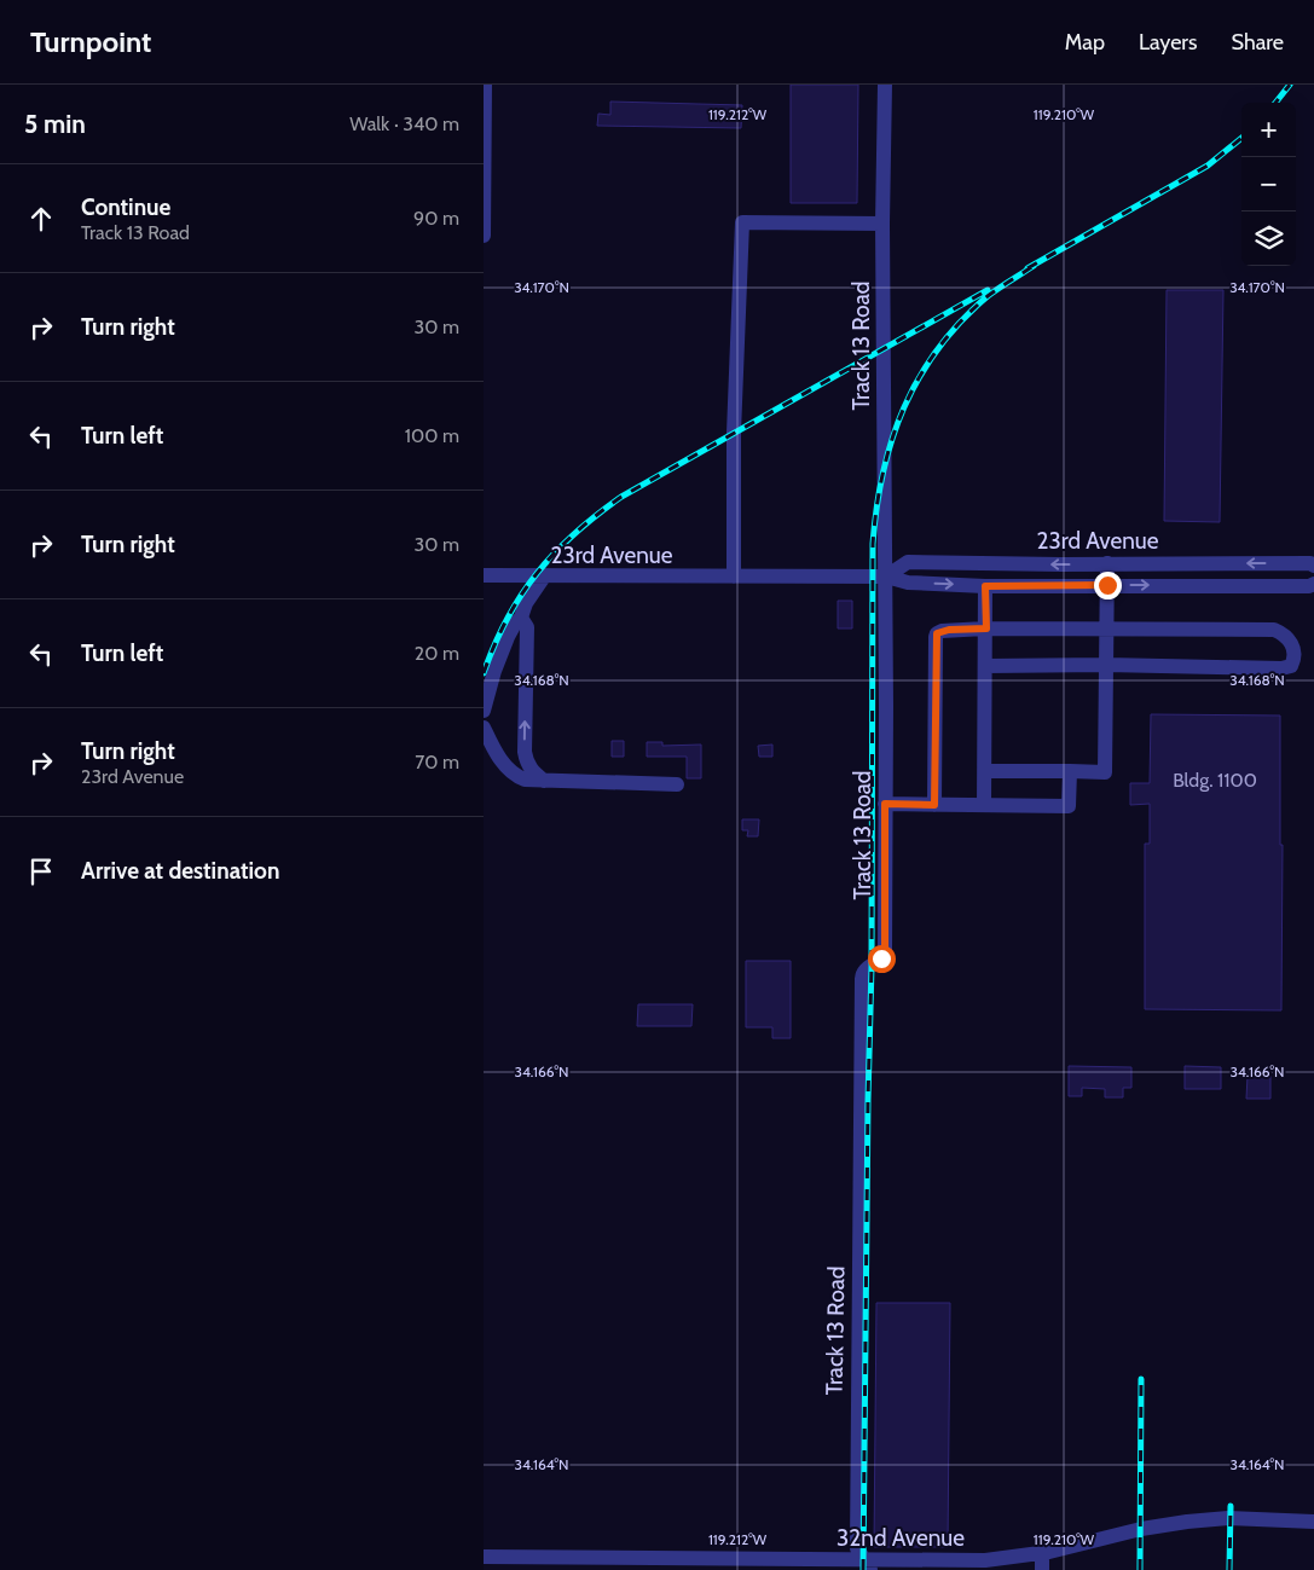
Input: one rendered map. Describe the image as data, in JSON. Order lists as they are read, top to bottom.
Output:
{
  "streets": {
    "street": ["Track 13 Road", "23rd Avenue", "32nd Avenue"]
  },
  "crossings": [
    ["Track 13 Road", "23rd Avenue"],
    ["Track 13 Road", "32nd Avenue"]
  ],
  "house_numbers": ["Bldg. 1100"],
  "page": {
    "header": "Turnpoint",
    "nav": ["Map", "Layers", "Share"],
    "heading": ["5 min", "Walk · 340 m"],
    "map_buttons": ["+", "−"],
    "list": [
      ["Continue", "Track 13 Road", "90 m"],
      ["Turn right", "30 m"],
      ["Turn left", "100 m"],
      ["Turn right", "30 m"],
      ["Turn left", "20 m"],
      ["Turn right", "23rd Avenue", "70 m"],
      "Arrive at destination"
    ]
  },
  "coordinates": [
    "119.212°W",
    "119.210°W",
    "34.170°N",
    "34.168°N",
    "34.166°N",
    "34.164°N"
  ]
}
